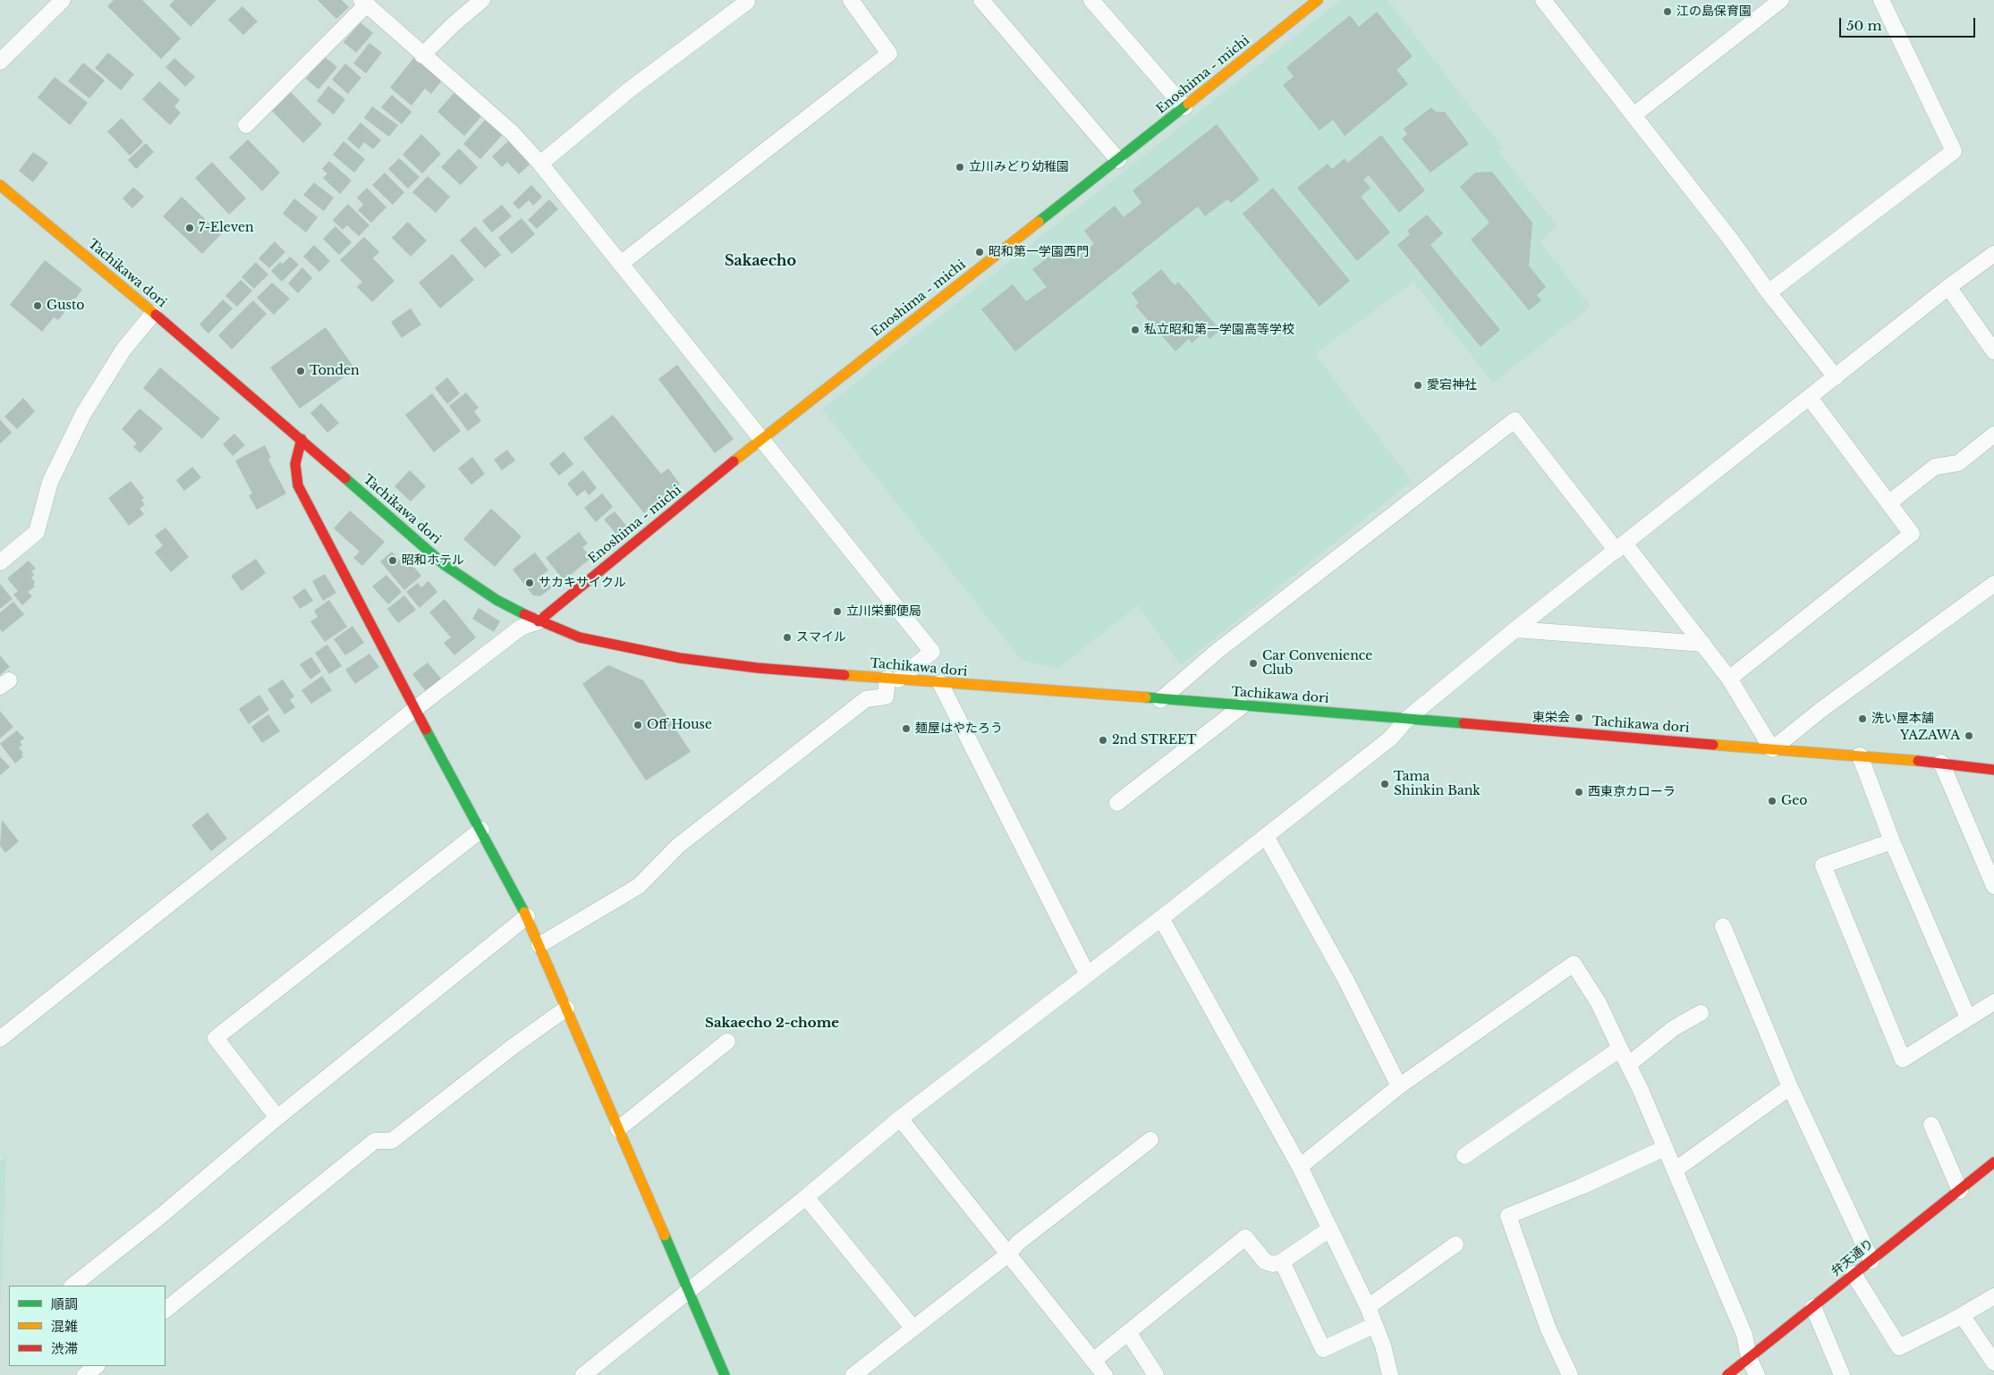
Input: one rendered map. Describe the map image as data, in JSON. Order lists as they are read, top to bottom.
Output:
{
  "streets": {
    "street": ["Enoshima - michi", "Tachikawa dori", "弁天通り"]
  },
  "crossings": [
    ["Enoshima - michi", "Tachikawa dori"]
  ],
  "districts": ["Sakaecho", "Sakaecho 2-chome"],
  "places": [
    "江の島保育園",
    "立川みどり幼稚園",
    "7-Eleven",
    "昭和第一学園西門",
    "Gusto",
    "私立昭和第一学園高等学校",
    "Tonden",
    "愛宕神社",
    "昭和ホテル",
    "サカキサイクル",
    "立川栄郵便局",
    "スマイル",
    "Car Convenience Club",
    "東栄会",
    "洗い屋本舗",
    "Off House",
    "麺屋はやたろう",
    "YAZAWA",
    "2nd STREET",
    "Tama Shinkin Bank",
    "西東京カローラ",
    "Geo"
  ],
  "legend": ["順調", "混雑", "渋滞"],
  "scale_bar": "50 m"
}
